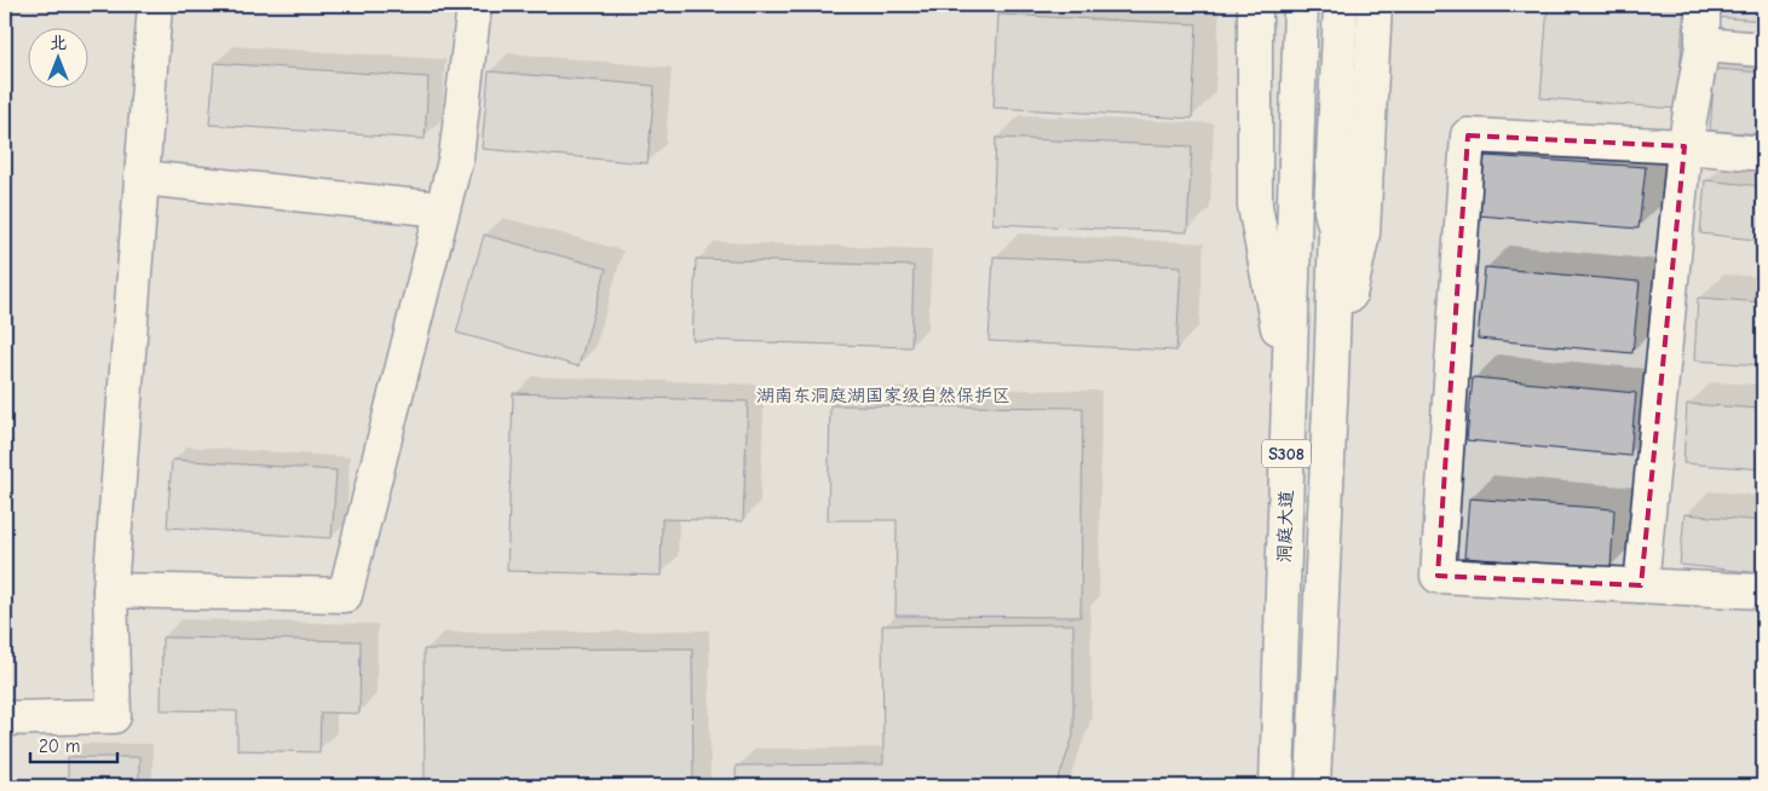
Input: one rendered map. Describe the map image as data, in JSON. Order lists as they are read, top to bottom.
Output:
{
  "streets": {
    "street": ["S308", "洞庭大道"]
  },
  "parks": ["湖南东洞庭湖国家级自然保护区"],
  "scale_bar": "20 m",
  "north": "top"
}
